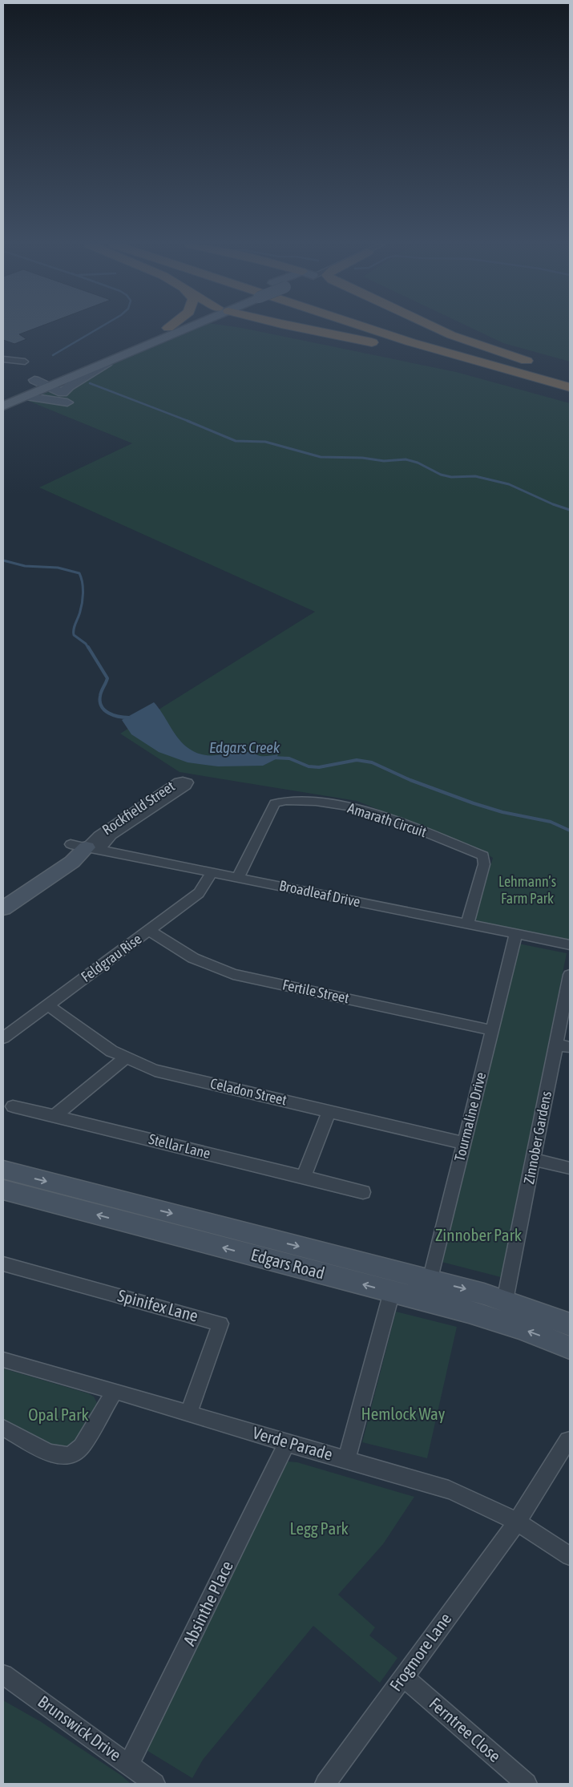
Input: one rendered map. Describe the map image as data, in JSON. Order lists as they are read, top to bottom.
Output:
{
  "streets": {
    "main road": ["Rockfield Street", "Edgars Road"],
    "street": [
      "Amarath Circuit",
      "Broadleaf Drive",
      "Feldgrau Rise",
      "Fertile Street",
      "Celadon Street",
      "Tourmaline Drive",
      "Zinnober Gardens",
      "Stellar Lane",
      "Spinifex Lane",
      "Verde Parade",
      "Absinthe Place",
      "Frogmore Lane",
      "Brunswick Drive",
      "Ferntree Close"
    ]
  },
  "crossings": [
    ["Rockfield Street", "Broadleaf Drive"],
    ["Amarath Circuit", "Broadleaf Drive"],
    ["Broadleaf Drive", "Feldgrau Rise"],
    ["Broadleaf Drive", "Tourmaline Drive"],
    ["Feldgrau Rise", "Fertile Street"],
    ["Feldgrau Rise", "Celadon Street"],
    ["Fertile Street", "Tourmaline Drive"],
    ["Celadon Street", "Tourmaline Drive"],
    ["Tourmaline Drive", "Edgars Road"],
    ["Zinnober Gardens", "Edgars Road"],
    ["Spinifex Lane", "Verde Parade"],
    ["Verde Parade", "Absinthe Place"],
    ["Verde Parade", "Frogmore Lane"],
    ["Absinthe Place", "Brunswick Drive"],
    ["Frogmore Lane", "Ferntree Close"]
  ],
  "water": ["Edgars Creek"],
  "parks": [
    "Lehmann’s Farm Park",
    "Zinnober Park",
    "Hemlock Way",
    "Opal Park",
    "Legg Park"
  ]
}
